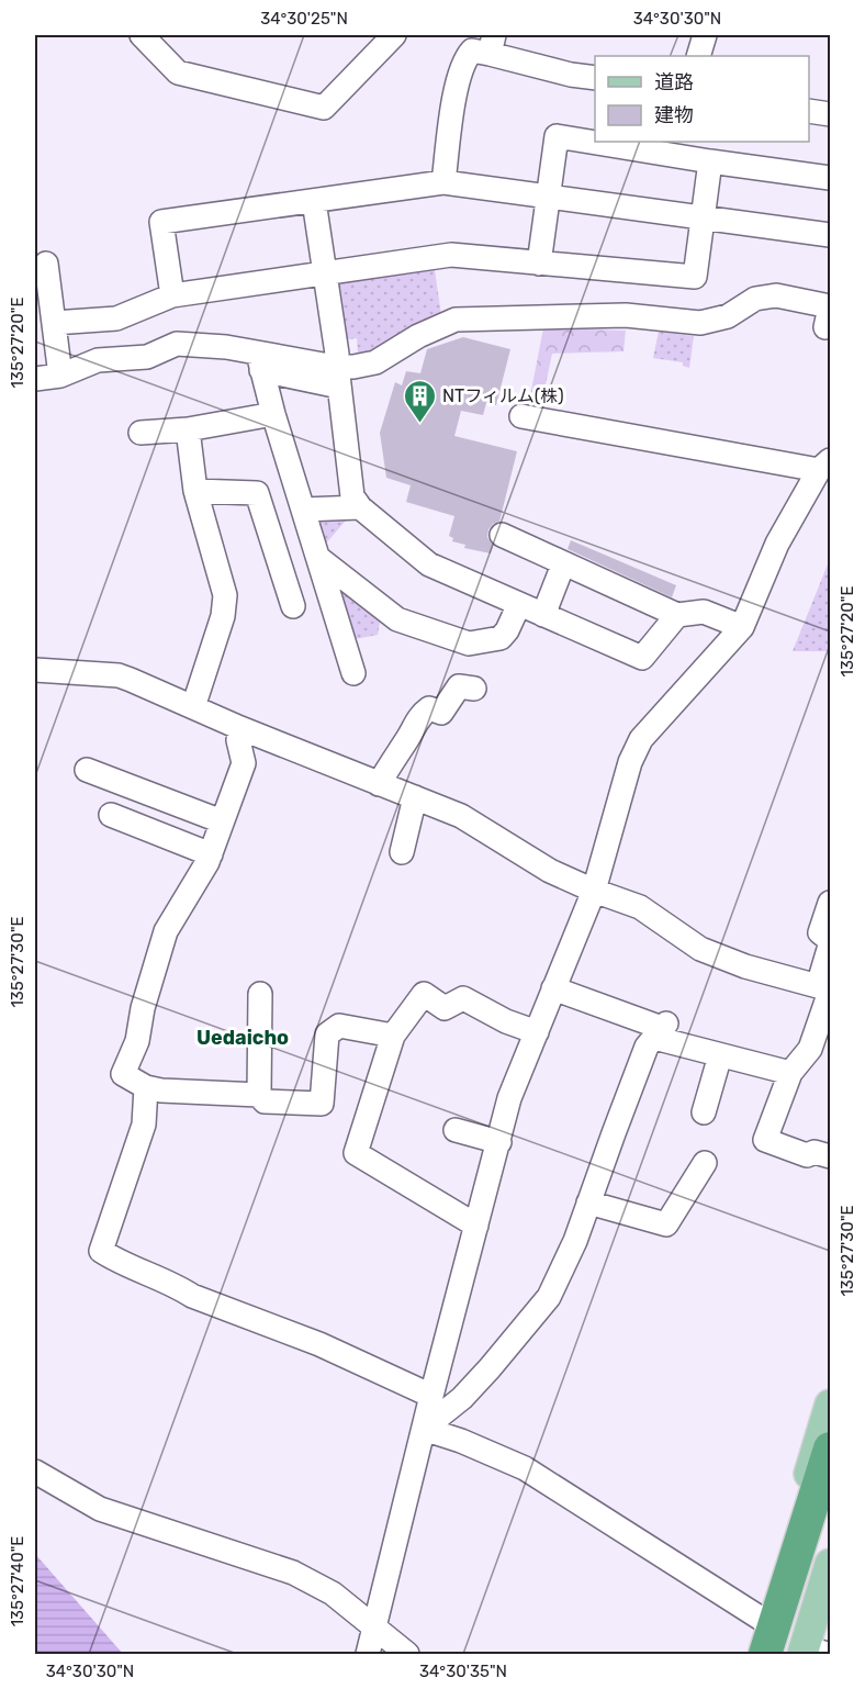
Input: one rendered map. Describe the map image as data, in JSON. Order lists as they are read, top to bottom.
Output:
{
  "districts": ["Uedaicho"],
  "places": {
    "building": ["NTフィルム(株)"]
  },
  "legend": ["道路", "建物"],
  "coordinates": [
    "34°30'25\"N",
    "34°30'30\"N",
    "135°27'20\"E",
    "135°27'30\"E",
    "135°27'40\"E",
    "34°30'35\"N"
  ]
}
